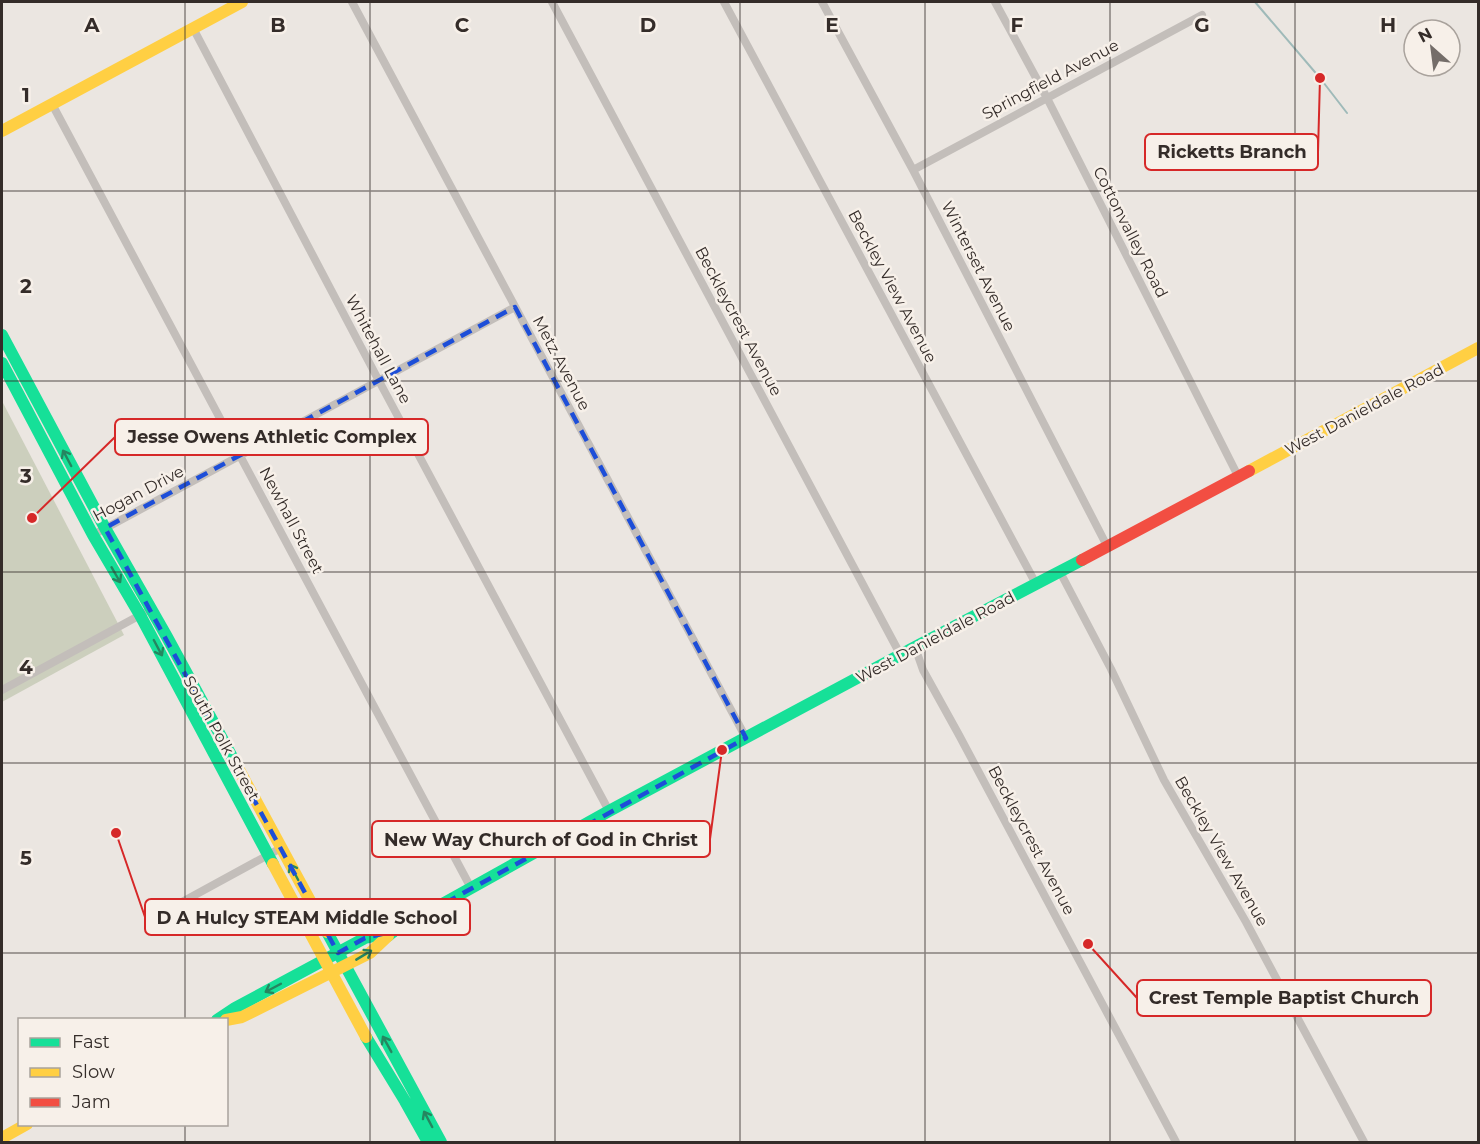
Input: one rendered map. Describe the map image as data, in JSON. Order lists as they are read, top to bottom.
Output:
{
  "streets": {
    "street": [
      "Springfield Avenue",
      "Cottonvalley Road",
      "Winterset Avenue",
      "Beckley View Avenue",
      "Beckleycrest Avenue",
      "Whitehall Lane",
      "Metz Avenue",
      "West Danieldale Road",
      "Hogan Drive",
      "Newhall Street",
      "South Polk Street"
    ]
  },
  "crossings": [
    ["Springfield Avenue", "Cottonvalley Road"],
    ["Springfield Avenue", "Winterset Avenue"],
    ["Cottonvalley Road", "West Danieldale Road"],
    ["Winterset Avenue", "West Danieldale Road"],
    ["Beckley View Avenue", "West Danieldale Road"],
    ["Beckleycrest Avenue", "West Danieldale Road"],
    ["Whitehall Lane", "West Danieldale Road"],
    ["Whitehall Lane", "Hogan Drive"],
    ["Metz Avenue", "West Danieldale Road"],
    ["Metz Avenue", "Hogan Drive"],
    ["West Danieldale Road", "Newhall Street"],
    ["West Danieldale Road", "South Polk Street"],
    ["Hogan Drive", "Newhall Street"],
    ["Hogan Drive", "South Polk Street"]
  ],
  "places": [
    "Ricketts Branch",
    "Jesse Owens Athletic Complex",
    "New Way Church of God in Christ",
    "D A Hulcy STEAM Middle School",
    "Crest Temple Baptist Church"
  ],
  "legend": ["Fast", "Slow", "Jam"],
  "north": "top left",
  "grid": {
    "columns": [
      "A",
      "B",
      "C",
      "D",
      "E",
      "F",
      "G",
      "H"
    ],
    "rows": [
      "1",
      "2",
      "3",
      "4",
      "5"
    ]
  }
}
